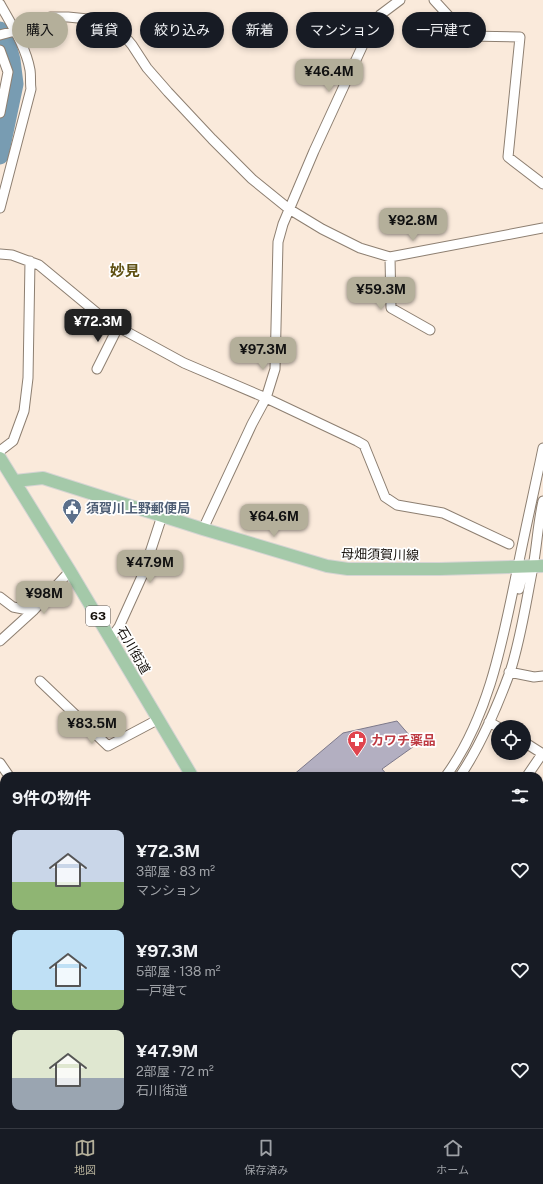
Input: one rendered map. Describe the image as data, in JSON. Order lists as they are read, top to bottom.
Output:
{
  "streets": {
    "main road": ["母畑須賀川線", "63", "石川街道"]
  },
  "crossings": [
    ["母畑須賀川線", "石川街道"]
  ],
  "districts": ["妙見"],
  "places": {
    "public building": ["須賀川上野郵便局"],
    "pharmacy": ["カワチ薬品"]
  },
  "page": {
    "chip": [
      "購入",
      "賃貸",
      "絞り込み",
      "新着",
      "マンション",
      "一戸建て"
    ],
    "price": [
      "¥46.4M",
      "¥92.8M",
      "¥59.3M",
      "¥72.3M",
      "¥97.3M",
      "¥64.6M",
      "¥47.9M",
      "¥98M",
      "¥83.5M"
    ],
    "heading": "9件の物件",
    "list": [
      {
        "name": "¥72.3M",
        "note": "3部屋 · 83 m² · マンション"
      },
      {
        "name": "¥97.3M",
        "note": "5部屋 · 138 m² · 一戸建て"
      },
      {
        "name": "¥47.9M",
        "note": "2部屋 · 72 m² · 石川街道"
      }
    ],
    "tabs": ["地図", "保存済み", "ホーム"]
  }
}
